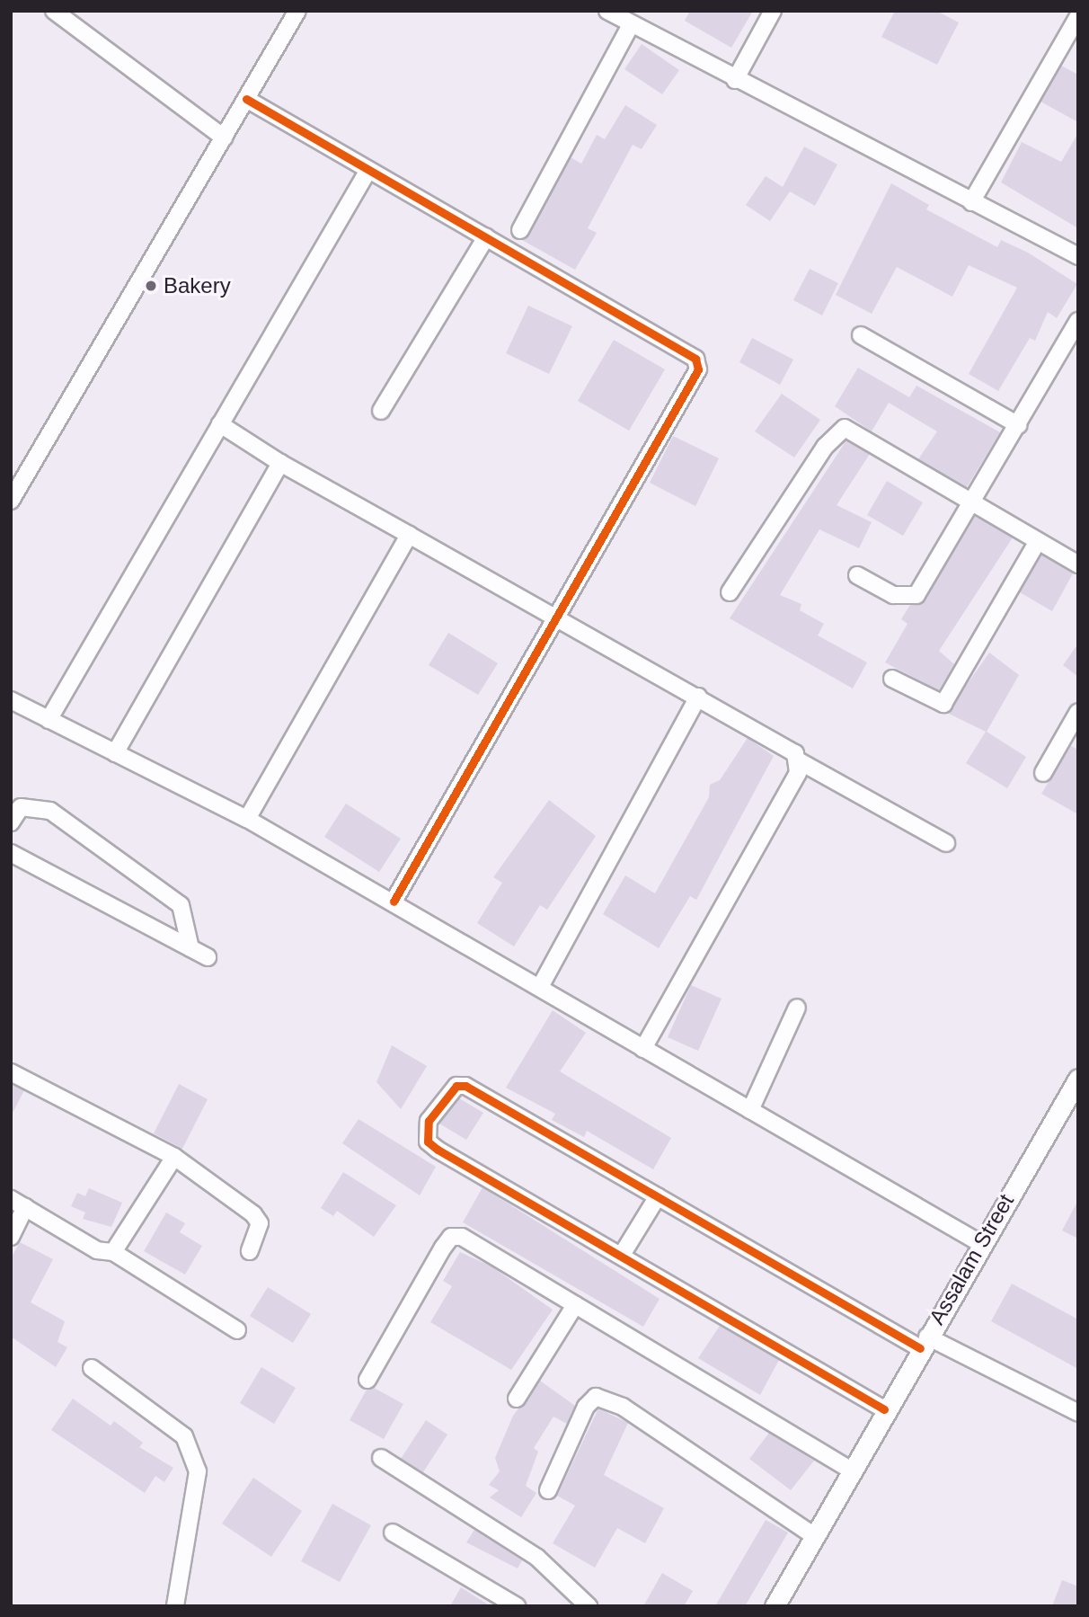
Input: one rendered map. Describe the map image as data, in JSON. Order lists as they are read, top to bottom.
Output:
{
  "streets": {
    "main road": ["Assalam Street"]
  },
  "places": ["Bakery"]
}
